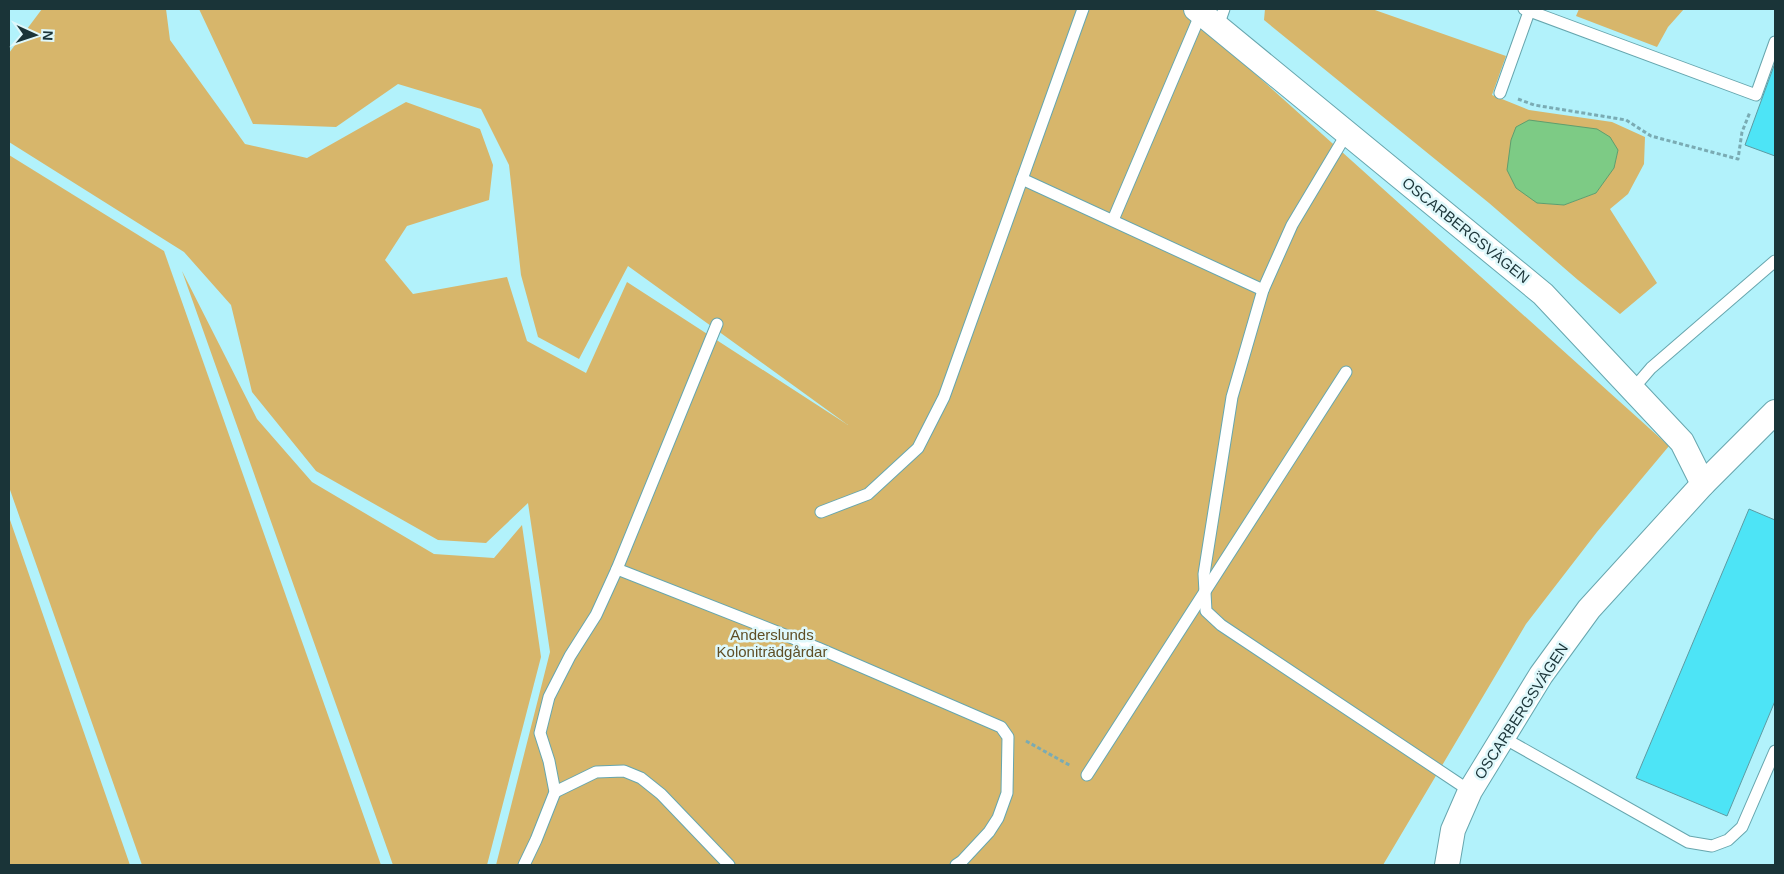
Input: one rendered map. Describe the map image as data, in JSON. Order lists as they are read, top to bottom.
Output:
{
  "streets": {
    "street": ["OSCARBERGSVÄGEN"]
  },
  "parks": ["Anderslunds Koloniträdgårdar"],
  "north": "right"
}
